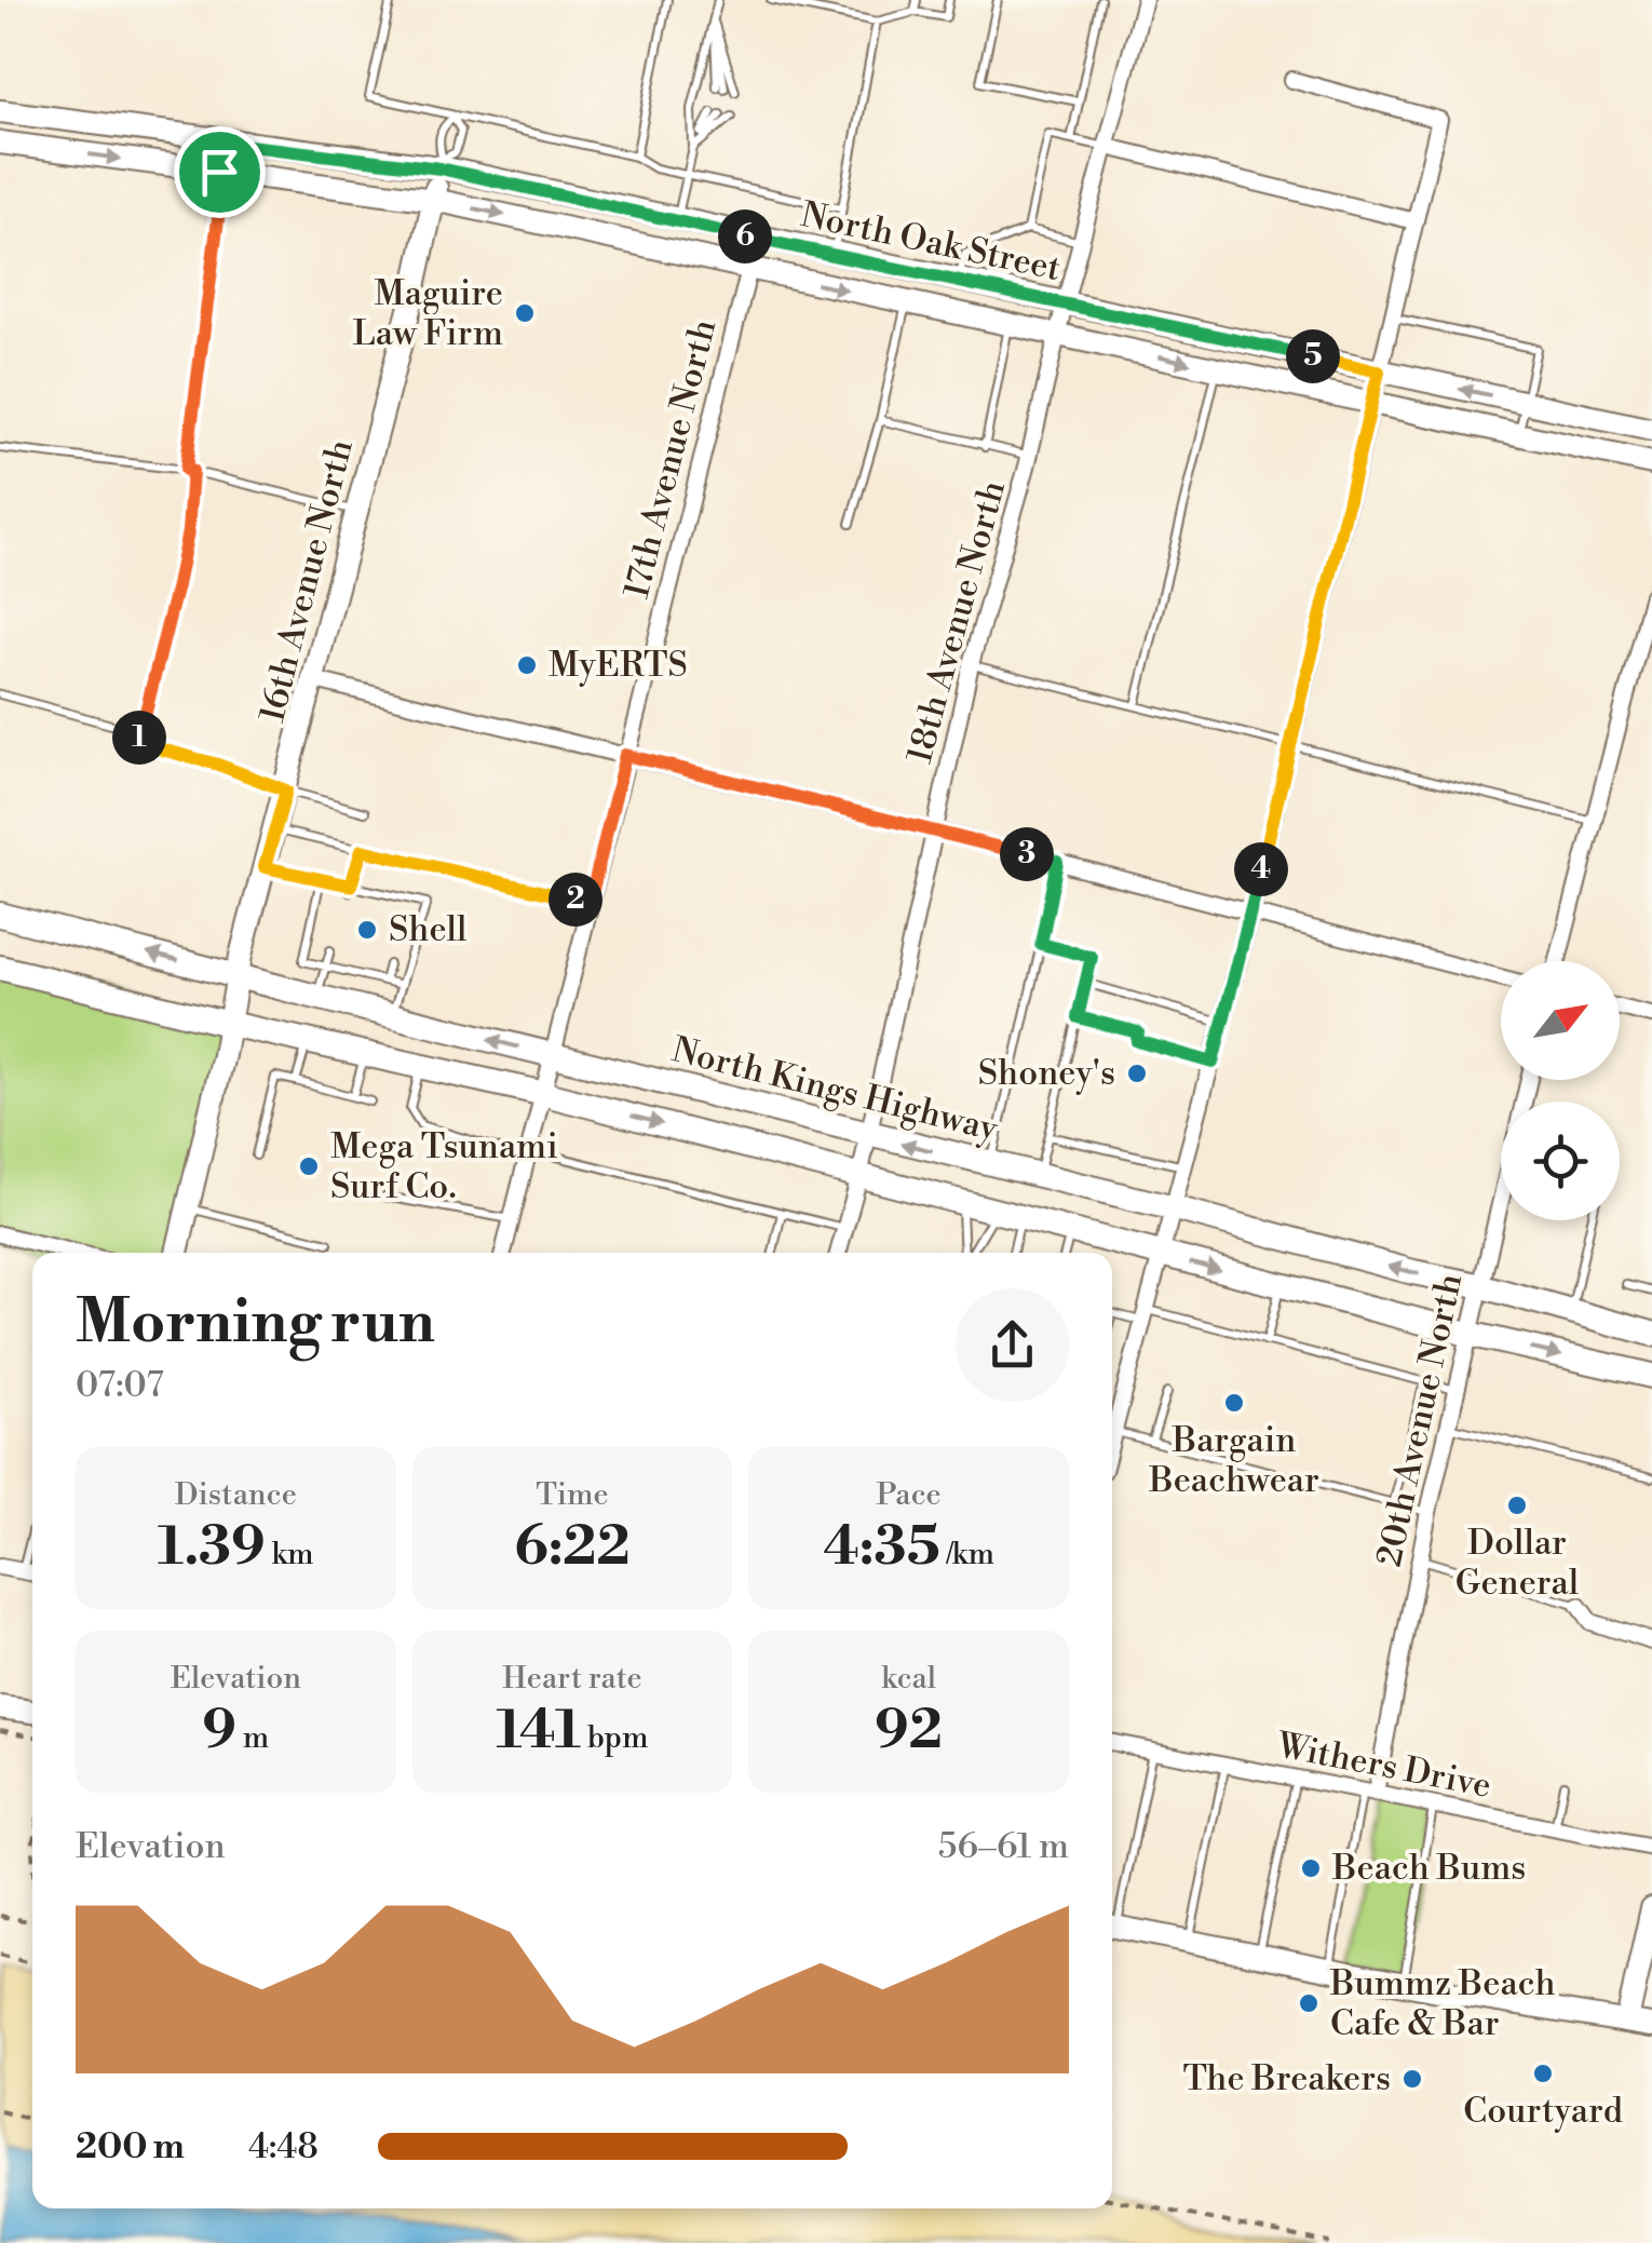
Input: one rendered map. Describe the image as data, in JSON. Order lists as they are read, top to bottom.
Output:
{
  "streets": {
    "main road": ["North Oak Street", "16th Avenue North", "North Kings Highway"],
    "street": [
      "17th Avenue North",
      "18th Avenue North",
      "20th Avenue North",
      "Withers Drive"
    ]
  },
  "crossings": [
    ["North Oak Street", "17th Avenue North"],
    ["North Oak Street", "16th Avenue North"],
    ["North Oak Street", "18th Avenue North"],
    ["17th Avenue North", "North Kings Highway"],
    ["16th Avenue North", "North Kings Highway"],
    ["18th Avenue North", "North Kings Highway"],
    ["North Kings Highway", "20th Avenue North"],
    ["20th Avenue North", "Withers Drive"]
  ],
  "places": [
    "Maguire Law Firm",
    "MyERTS",
    "Shell",
    "Shoney's",
    "Mega Tsunami Surf Co.",
    "Bargain Beachwear",
    "Dollar General",
    "Beach Bums",
    "Bummz Beach Cafe & Bar",
    "Courtyard",
    "The Breakers"
  ],
  "north": "top right",
  "page": {
    "pins": [
      "6",
      "5",
      "1",
      "3",
      "4",
      "2"
    ],
    "heading": ["Morning run", "07:07"],
    "stats": [
      ["Distance", "1.39 km"],
      ["Time", "6:22"],
      ["Pace", "4:35 /km"],
      ["Elevation", "9 m"],
      ["Heart rate", "141 bpm"],
      ["kcal", "92"]
    ],
    "chart": ["Elevation", "56–61 m"],
    "list": [
      {
        "name": "200 m",
        "note": "4:48"
      }
    ]
  }
}
